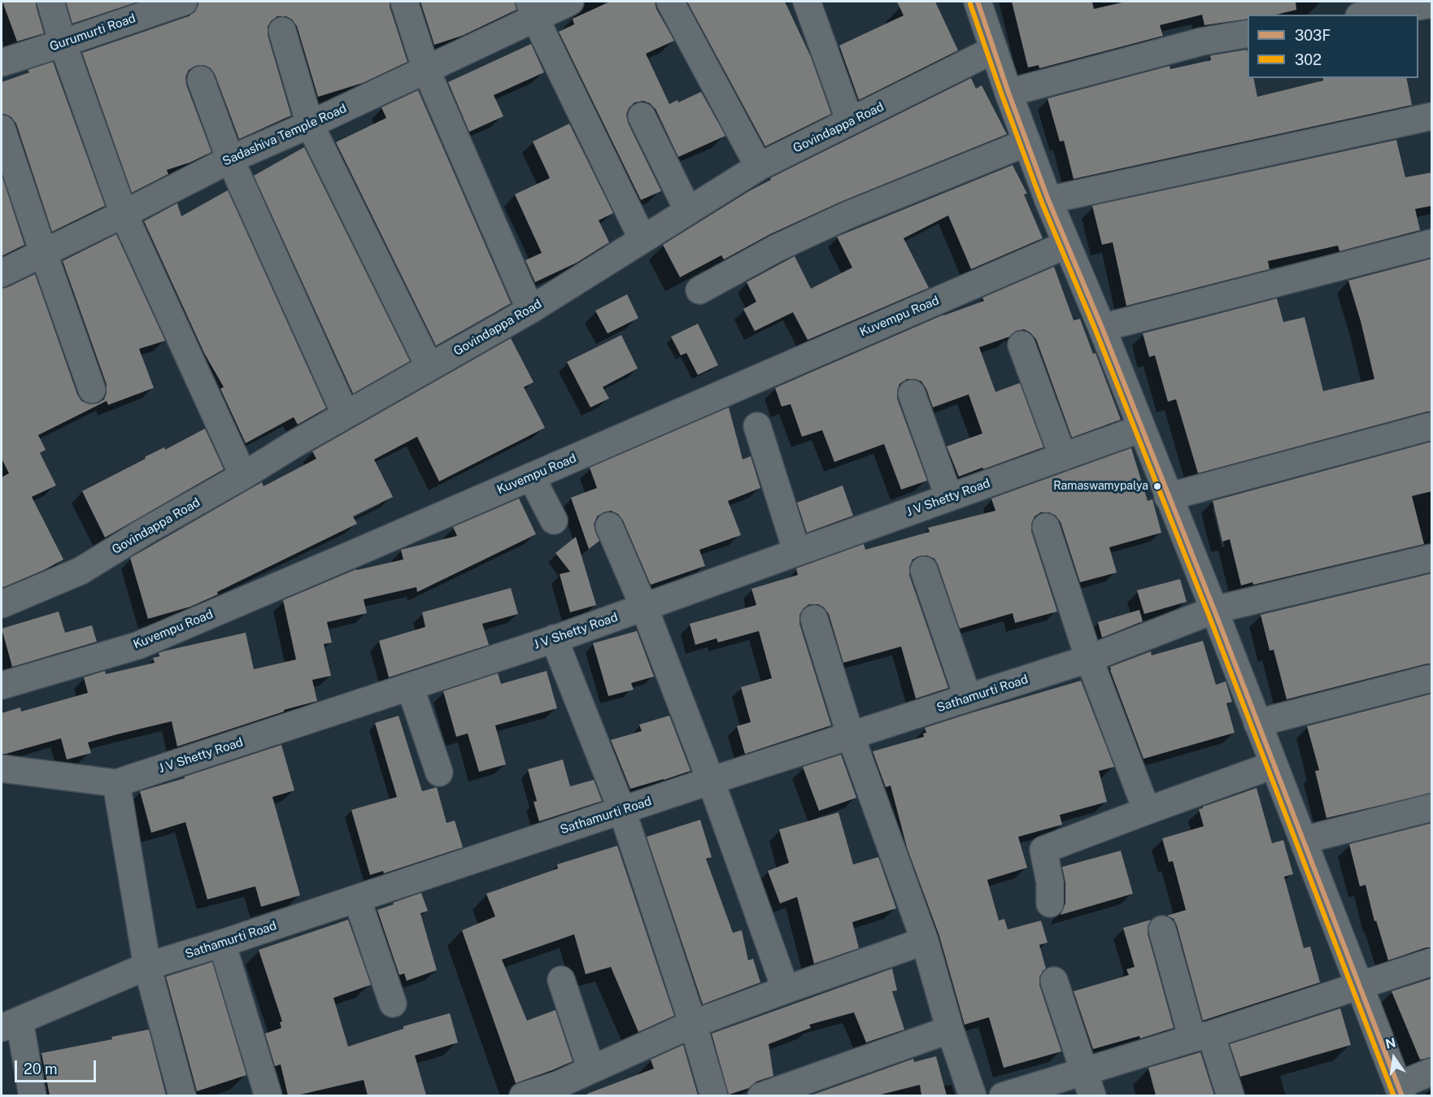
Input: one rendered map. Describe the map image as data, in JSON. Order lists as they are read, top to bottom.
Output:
{
  "streets": {
    "street": [
      "Gurumurti Road",
      "Govindappa Road",
      "Sadashiva Temple Road",
      "Kuvempu Road",
      "J V Shetty Road",
      "Sathamurti Road"
    ]
  },
  "places": ["Ramaswamypalya"],
  "lines": ["transit line 303F", "transit line 302"],
  "legend": ["303F", "302"],
  "scale_bar": "20 m",
  "north": "top"
}
